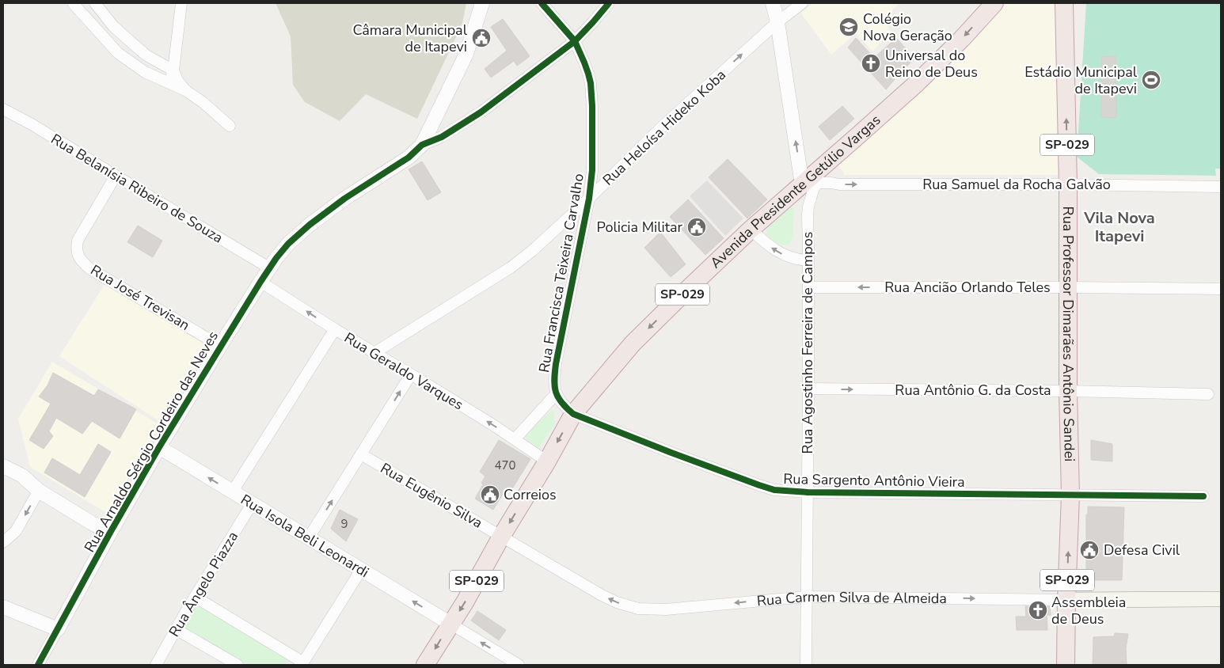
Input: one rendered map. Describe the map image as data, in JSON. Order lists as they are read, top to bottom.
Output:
{
  "streets": {
    "highway": ["SP-029", "Avenida Presidente Getúlio Vargas", "Rua Professor Dimarães Antônio Sandei"],
    "main road": ["Rua Carmen Silva de Almeida"],
    "street": [
      "Rua Heloísa Hideko Koba",
      "Rua Samuel da Rocha Galvão",
      "Rua Belanísia Ribeiro de Souza",
      "Rua Francisca Teixeira Carvalho",
      "Rua Ancião Orlando Teles",
      "Rua José Trevisan",
      "Rua Agostinho Ferreira de Campos",
      "Rua Geraldo Varques",
      "Rua Antônio G. da Costa",
      "Rua Arnaldo Sérgio Cordeiro das Neves",
      "Rua Sargento Antônio Vieira",
      "Rua Eugênio Silva",
      "Rua Isola Beli Leonardi",
      "Rua Ângelo Piazza"
    ]
  },
  "crossings": [
    ["Rua Heloísa Hideko Koba", "Rua Francisca Teixeira Carvalho"],
    ["Rua Heloísa Hideko Koba", "Rua Geraldo Varques"],
    ["Rua Samuel da Rocha Galvão", "Avenida Presidente Getúlio Vargas"],
    ["Rua Samuel da Rocha Galvão", "Rua Professor Dimarães Antônio Sandei"],
    ["Rua Samuel da Rocha Galvão", "Rua Agostinho Ferreira de Campos"],
    ["Rua Belanísia Ribeiro de Souza", "Rua José Trevisan"],
    ["Rua Belanísia Ribeiro de Souza", "Rua Arnaldo Sérgio Cordeiro das Neves"],
    ["Avenida Presidente Getúlio Vargas", "Rua Francisca Teixeira Carvalho"],
    ["Avenida Presidente Getúlio Vargas", "Rua Agostinho Ferreira de Campos"],
    ["Avenida Presidente Getúlio Vargas", "Rua Geraldo Varques"],
    ["Avenida Presidente Getúlio Vargas", "Rua Sargento Antônio Vieira"],
    ["Avenida Presidente Getúlio Vargas", "Rua Eugênio Silva"],
    ["Avenida Presidente Getúlio Vargas", "Rua Isola Beli Leonardi"],
    ["Avenida Presidente Getúlio Vargas", "Rua Carmen Silva de Almeida"],
    ["Rua Francisca Teixeira Carvalho", "Rua Sargento Antônio Vieira"],
    ["Rua Ancião Orlando Teles", "Rua Professor Dimarães Antônio Sandei"],
    ["Rua Ancião Orlando Teles", "Rua Agostinho Ferreira de Campos"],
    ["Rua José Trevisan", "Rua Arnaldo Sérgio Cordeiro das Neves"],
    ["Rua Professor Dimarães Antônio Sandei", "Rua Antônio G. da Costa"],
    ["Rua Professor Dimarães Antônio Sandei", "Rua Sargento Antônio Vieira"],
    ["Rua Professor Dimarães Antônio Sandei", "Rua Carmen Silva de Almeida"],
    ["Rua Agostinho Ferreira de Campos", "Rua Antônio G. da Costa"],
    ["Rua Agostinho Ferreira de Campos", "Rua Sargento Antônio Vieira"],
    ["Rua Agostinho Ferreira de Campos", "Rua Carmen Silva de Almeida"],
    ["Rua Geraldo Varques", "Rua Arnaldo Sérgio Cordeiro das Neves"],
    ["Rua Arnaldo Sérgio Cordeiro das Neves", "Rua Isola Beli Leonardi"],
    ["Rua Eugênio Silva", "Rua Carmen Silva de Almeida"],
    ["Rua Isola Beli Leonardi", "Rua Ângelo Piazza"]
  ],
  "one_way": [
    "Rua Heloísa Hideko Koba",
    "Rua Samuel da Rocha Galvão",
    "Avenida Presidente Getúlio Vargas",
    "Rua Ancião Orlando Teles",
    "Rua Professor Dimarães Antônio Sandei",
    "Rua Geraldo Varques",
    "Rua Antônio G. da Costa",
    "Rua Isola Beli Leonardi"
  ],
  "districts": ["Vila Nova Itapevi"],
  "places": {
    "school or university": ["Colégio Nova Geração"],
    "public building": [
      "Câmara Municipal de Itapevi",
      "Policia Militar",
      "Correios",
      "Defesa Civil"
    ],
    "church": ["Universal do Reino de Deus", "Assembleia de Deus"],
    "sports": ["Estádio Municipal de Itapevi"]
  },
  "house_numbers": ["470", "9"]
}
